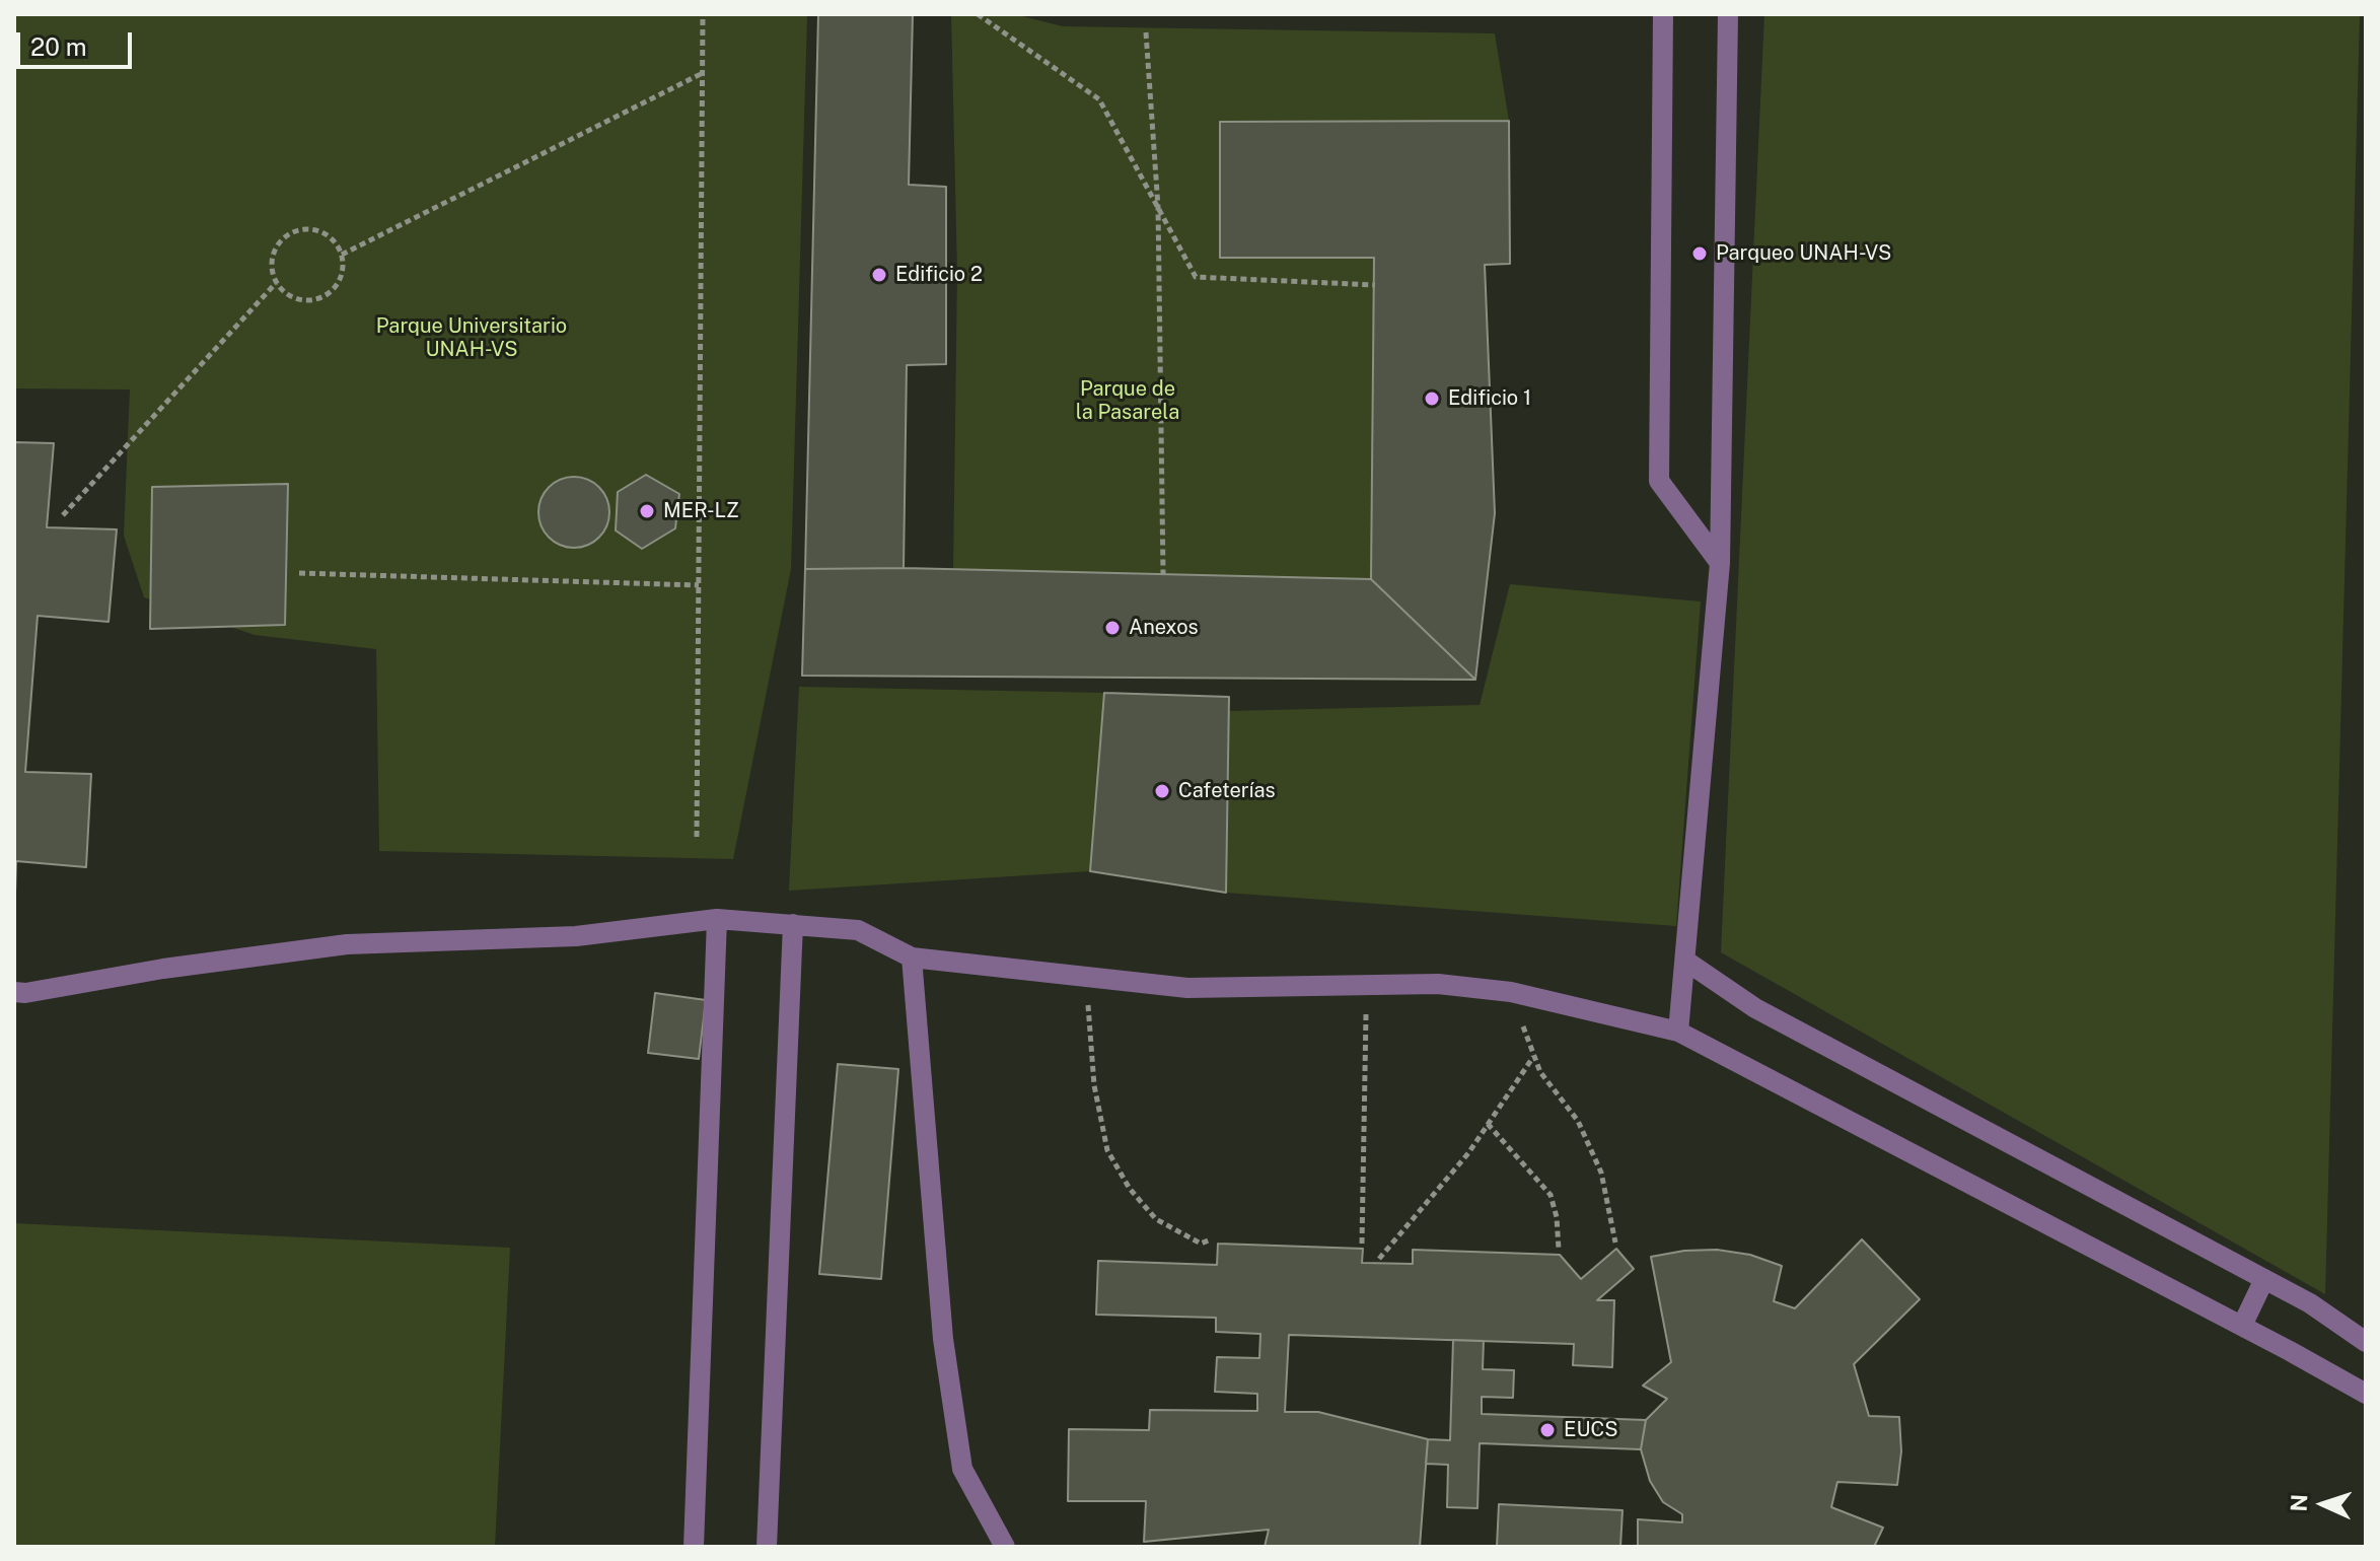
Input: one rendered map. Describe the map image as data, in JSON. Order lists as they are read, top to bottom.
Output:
{
  "parks": ["Parque Universitario UNAH-VS", "Parque de la Pasarela"],
  "places": [
    "Parqueo UNAH-VS",
    "Edificio 2",
    "Edificio 1",
    "MER-LZ",
    "Anexos",
    "Cafeterías",
    "EUCS"
  ],
  "scale_bar": "20 m",
  "north": "left"
}
